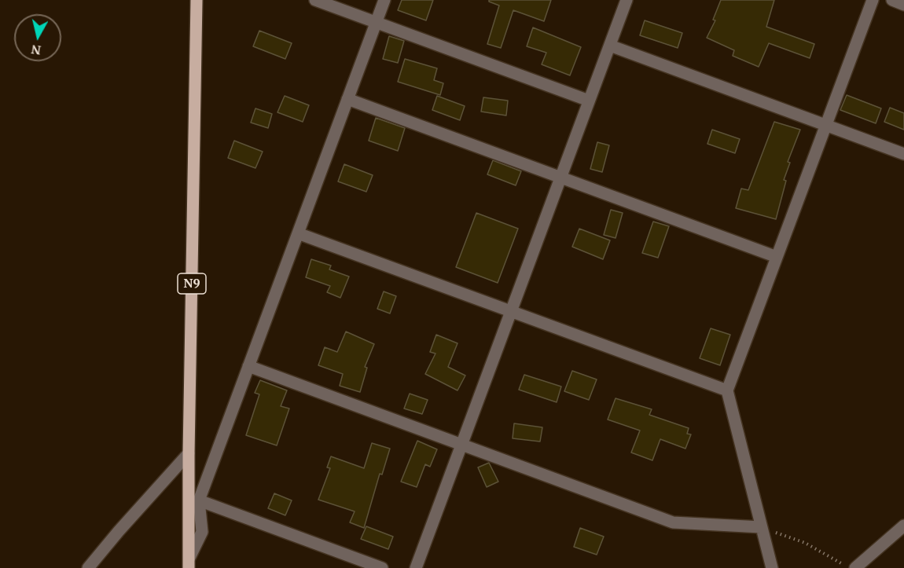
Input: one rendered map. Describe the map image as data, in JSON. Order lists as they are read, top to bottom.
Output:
{
  "streets": {
    "main road": ["N9"]
  },
  "north": "bottom"
}
